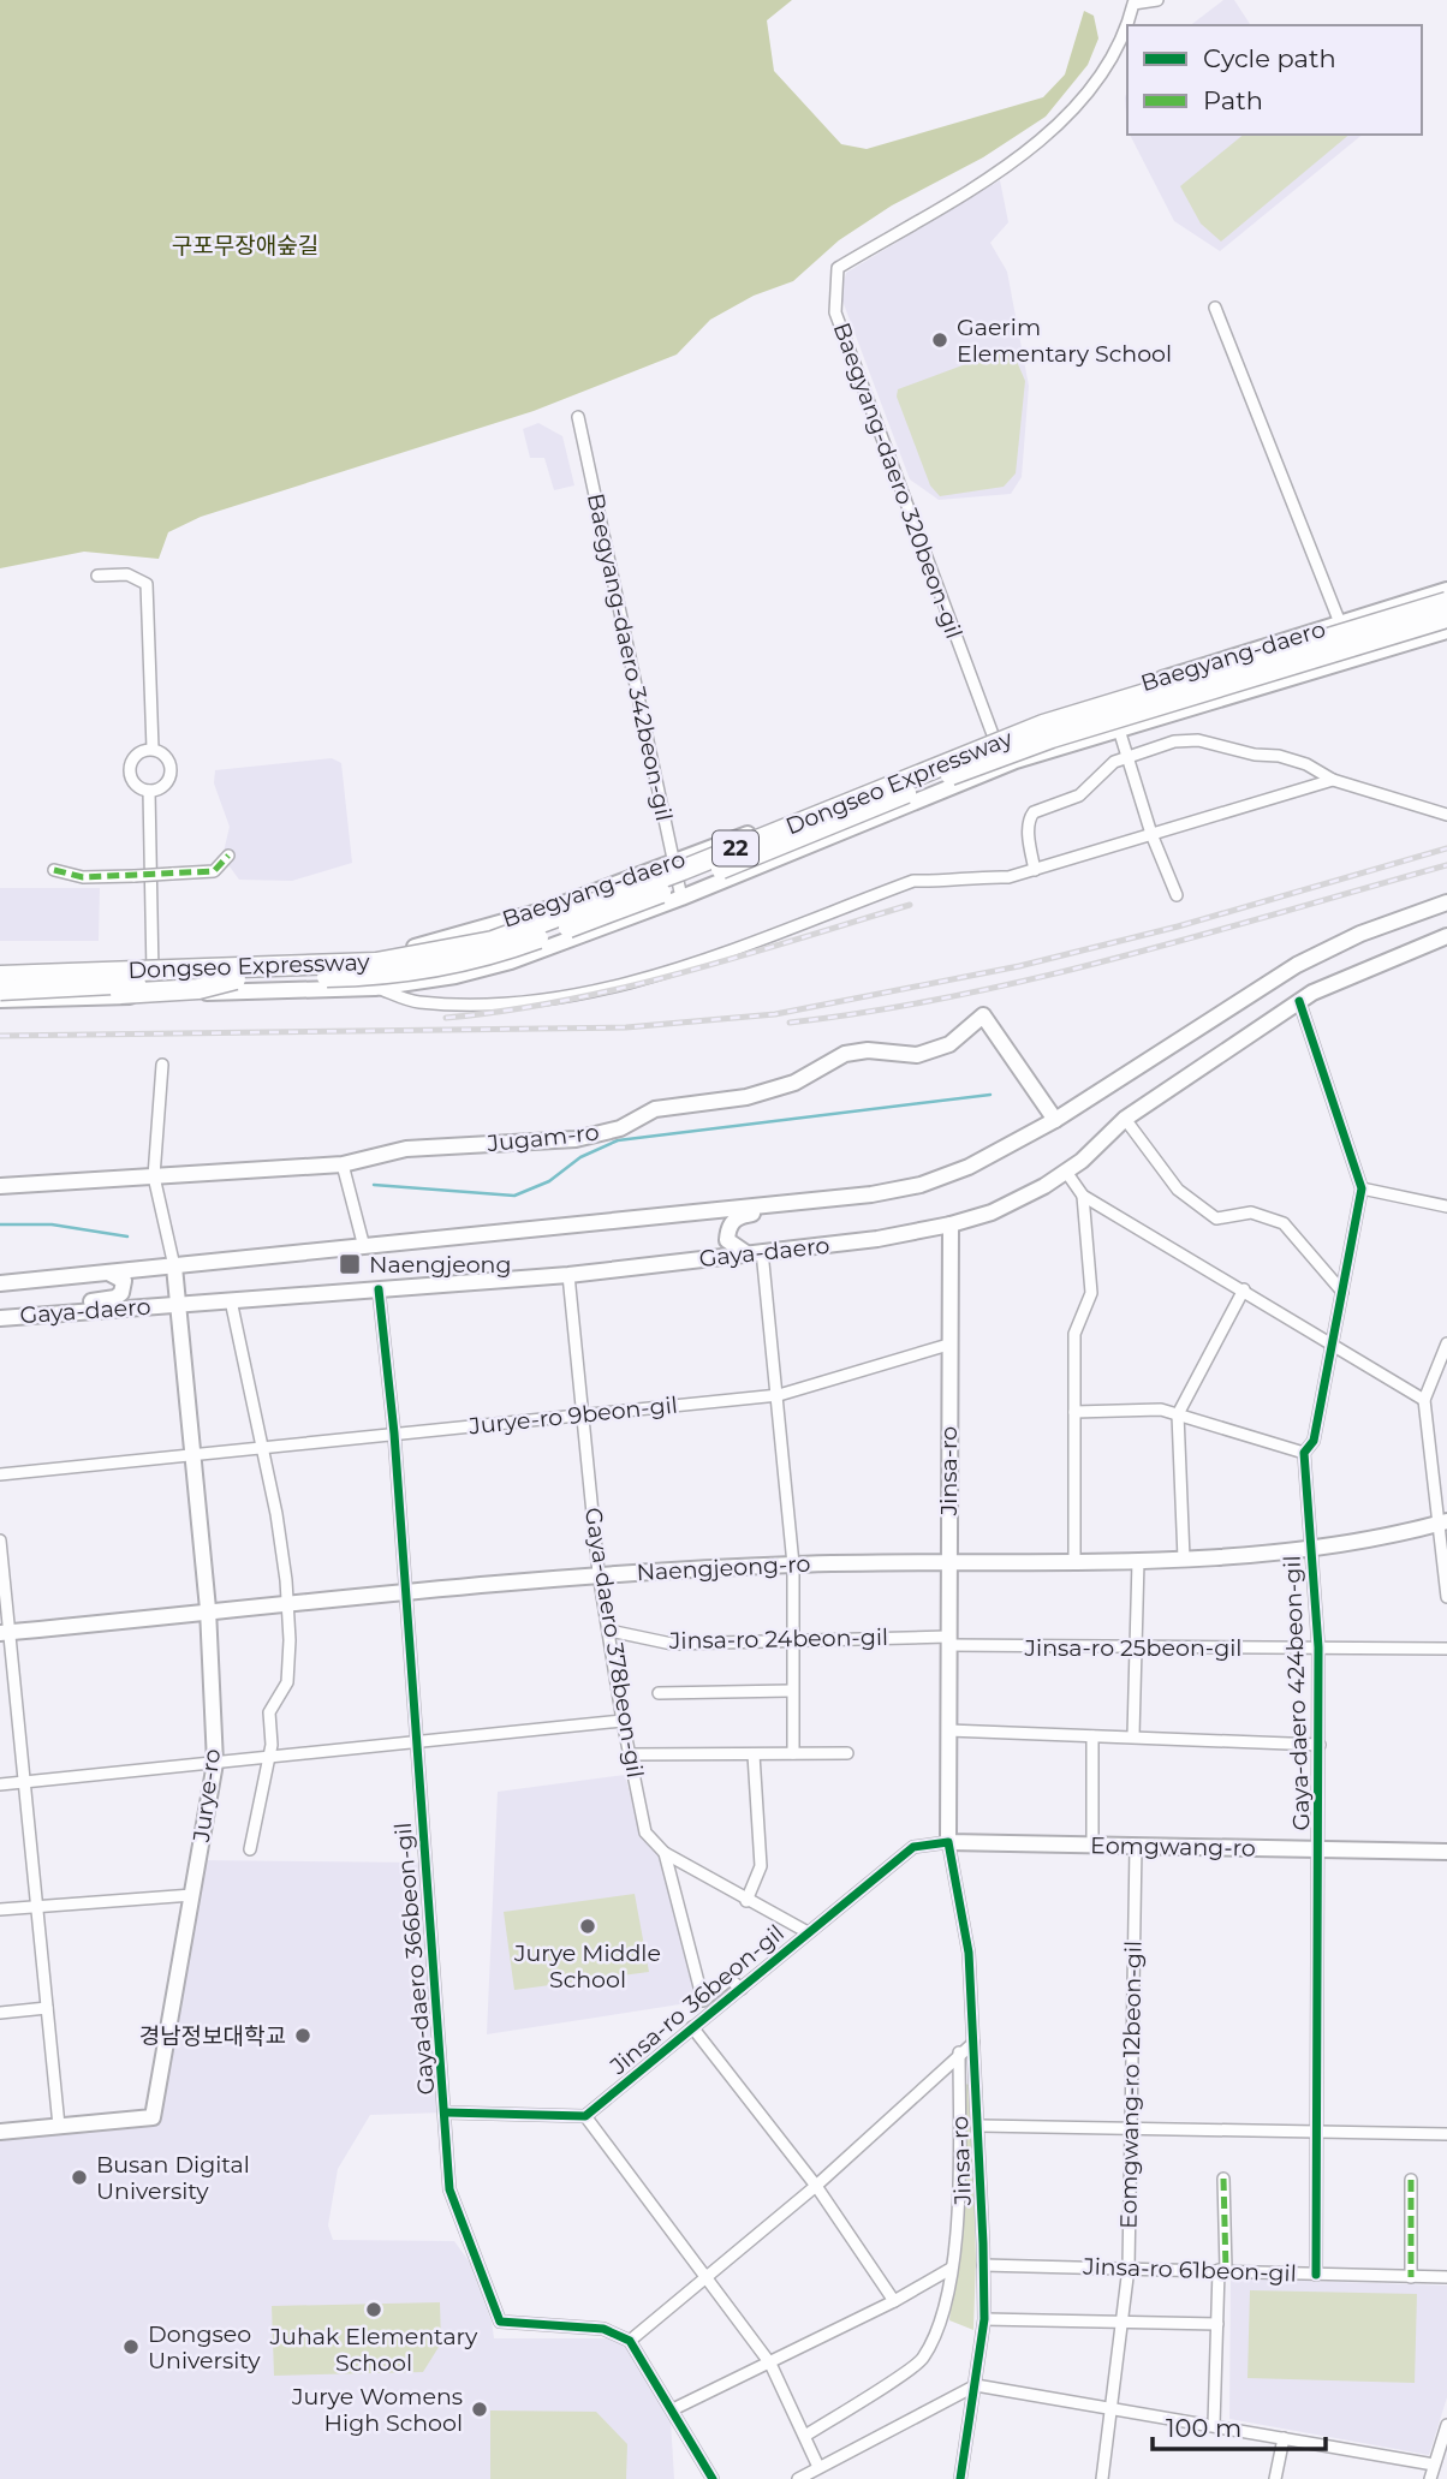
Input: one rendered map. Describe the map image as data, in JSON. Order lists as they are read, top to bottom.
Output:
{
  "streets": {
    "highway": ["Dongseo Expressway", "22"],
    "main road": [
      "Baegyang-daero",
      "Jugam-ro",
      "Gaya-daero",
      "Jinsa-ro",
      "Naengjeong-ro",
      "Jurye-ro",
      "Eomgwang-ro"
    ],
    "street": [
      "Baegyang-daero 320beon-gil",
      "Baegyang-daero 342beon-gil",
      "Jurye-ro 9beon-gil",
      "Jinsa-ro 24beon-gil",
      "Gaya-daero 378beon-gil",
      "Jinsa-ro 25beon-gil",
      "Gaya-daero 424beon-gil",
      "Gaya-daero 366beon-gil",
      "Jinsa-ro 36beon-gil",
      "Eomgwang-ro 12beon-gil",
      "Jinsa-ro 61beon-gil"
    ]
  },
  "crossings": [
    ["Baegyang-daero 320beon-gil", "Baegyang-daero"],
    ["Baegyang-daero", "Baegyang-daero 342beon-gil"],
    ["Jugam-ro", "Gaya-daero"],
    ["Gaya-daero", "Jinsa-ro"],
    ["Gaya-daero", "Gaya-daero 378beon-gil"],
    ["Gaya-daero", "Gaya-daero 424beon-gil"],
    ["Gaya-daero", "Jurye-ro"],
    ["Gaya-daero", "Gaya-daero 366beon-gil"],
    ["Jurye-ro 9beon-gil", "Jinsa-ro"],
    ["Jurye-ro 9beon-gil", "Gaya-daero 378beon-gil"],
    ["Jurye-ro 9beon-gil", "Jurye-ro"],
    ["Jurye-ro 9beon-gil", "Gaya-daero 366beon-gil"],
    ["Jinsa-ro", "Naengjeong-ro"],
    ["Jinsa-ro", "Jinsa-ro 24beon-gil"],
    ["Jinsa-ro", "Jinsa-ro 25beon-gil"],
    ["Jinsa-ro", "Gaya-daero 424beon-gil"],
    ["Jinsa-ro", "Eomgwang-ro"],
    ["Jinsa-ro", "Jinsa-ro 36beon-gil"],
    ["Jinsa-ro", "Jinsa-ro 61beon-gil"],
    ["Naengjeong-ro", "Gaya-daero 378beon-gil"],
    ["Naengjeong-ro", "Gaya-daero 424beon-gil"],
    ["Naengjeong-ro", "Jurye-ro"],
    ["Naengjeong-ro", "Gaya-daero 366beon-gil"],
    ["Jinsa-ro 24beon-gil", "Gaya-daero 378beon-gil"],
    ["Jinsa-ro 24beon-gil", "Jinsa-ro 25beon-gil"],
    ["Gaya-daero 378beon-gil", "Jinsa-ro 36beon-gil"],
    ["Jinsa-ro 25beon-gil", "Gaya-daero 424beon-gil"],
    ["Gaya-daero 424beon-gil", "Eomgwang-ro"],
    ["Gaya-daero 424beon-gil", "Jinsa-ro 61beon-gil"],
    ["Eomgwang-ro", "Jinsa-ro 36beon-gil"],
    ["Eomgwang-ro", "Eomgwang-ro 12beon-gil"],
    ["Eomgwang-ro 12beon-gil", "Jinsa-ro 61beon-gil"]
  ],
  "parks": ["구포무장애숲길"],
  "places": {
    "other": [
      "Gaerim Elementary School",
      "Jurye Middle School",
      "경남정보대학교",
      "Busan Digital University",
      "Juhak Elementary School",
      "Dongseo University",
      "Jurye Womens High School"
    ],
    "transit": ["Naengjeong"]
  },
  "legend": ["Cycle path", "Path"],
  "scale_bar": "100 m"
}
